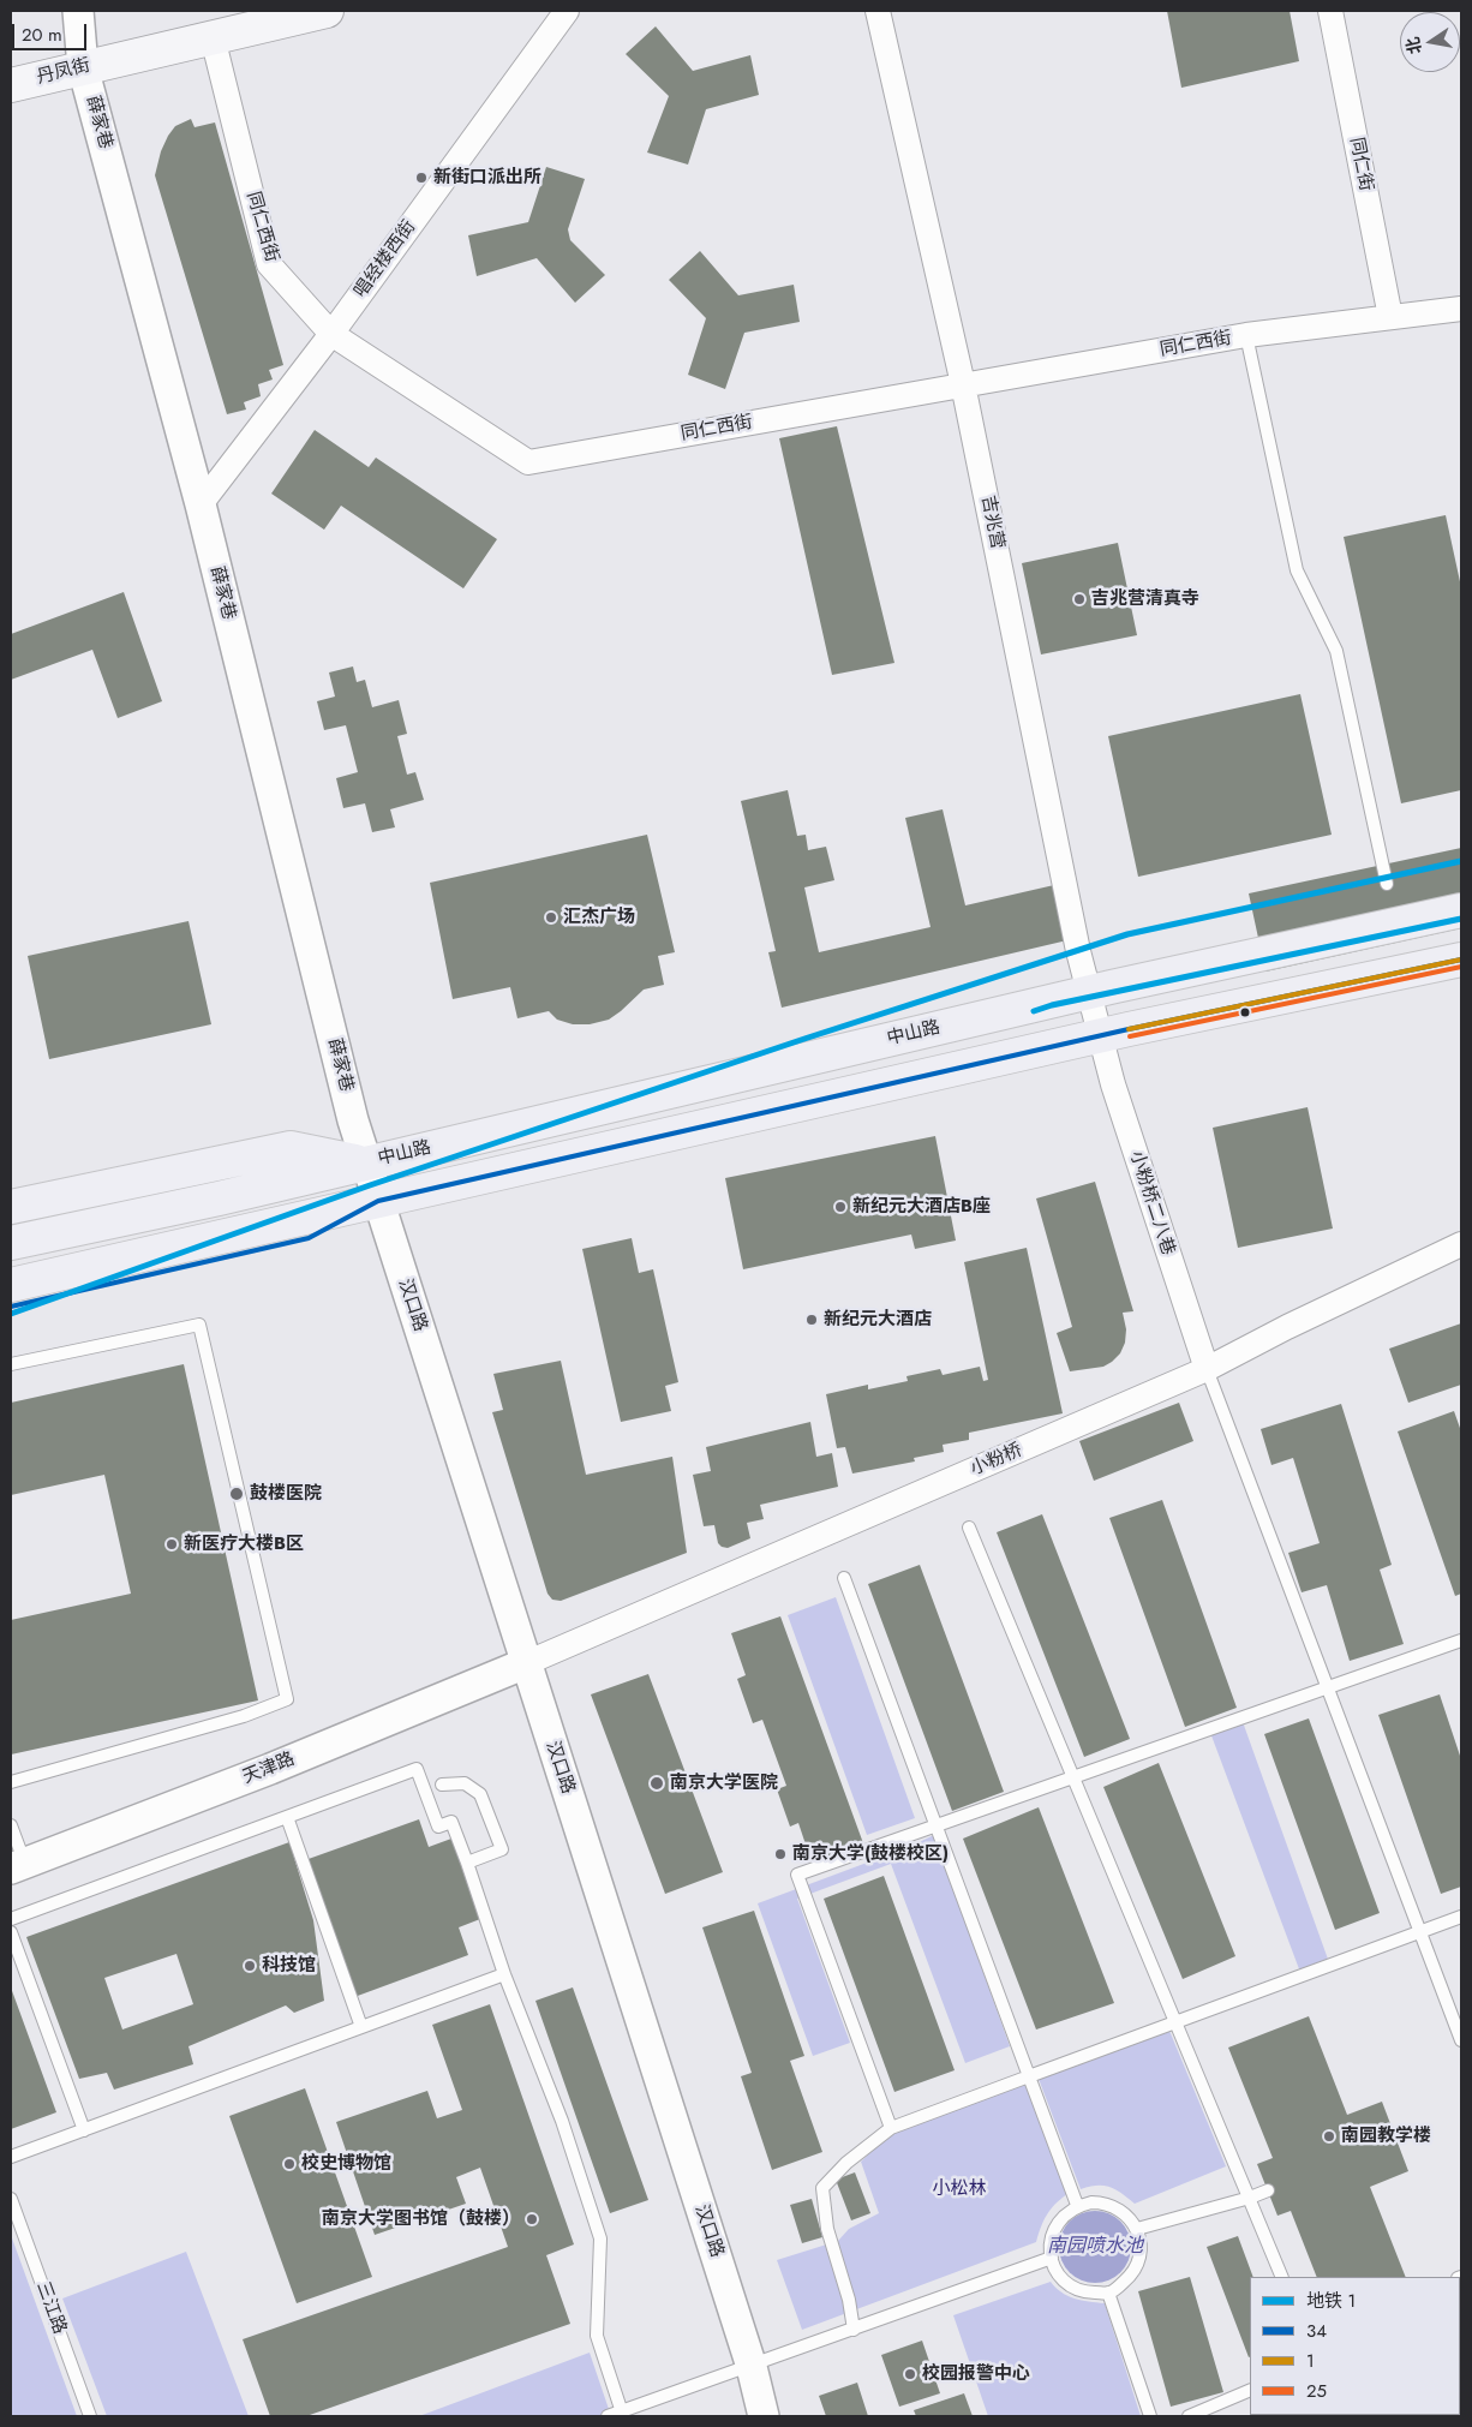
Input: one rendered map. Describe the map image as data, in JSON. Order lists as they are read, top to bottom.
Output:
{
  "streets": {
    "main road": ["丹凤街", "中山路"],
    "street": [
      "薛家巷",
      "同仁街",
      "同仁西街",
      "唱经楼西街",
      "吉兆营",
      "小粉桥二八巷",
      "汉口路",
      "小粉桥",
      "天津路"
    ],
    "lane": ["三江路"]
  },
  "crossings": [
    ["丹凤街", "薛家巷"],
    ["丹凤街", "同仁西街"],
    ["薛家巷", "唱经楼西街"],
    ["薛家巷", "汉口路"],
    ["同仁街", "同仁西街"],
    ["同仁西街", "唱经楼西街"],
    ["同仁西街", "吉兆营"],
    ["吉兆营", "小粉桥二八巷"],
    ["中山路", "汉口路"],
    ["小粉桥二八巷", "小粉桥"],
    ["汉口路", "小粉桥"],
    ["汉口路", "天津路"],
    ["小粉桥", "天津路"]
  ],
  "water": ["南园喷水池"],
  "parks": ["小松林"],
  "places": [
    "新街口派出所",
    "吉兆营清真寺",
    "汇杰广场",
    "新纪元大酒店B座",
    "新纪元大酒店",
    "鼓楼医院",
    "新医疗大楼B区",
    "南京大学医院",
    "南京大学(鼓楼校区)",
    "科技馆",
    "南园教学楼",
    "校史博物馆",
    "南京大学图书馆（鼓楼）",
    "校园报警中心"
  ],
  "lines": [
    "metro line 1",
    "transit line 34",
    "transit line 1",
    "transit line 25"
  ],
  "legend": [
    "地铁 1",
    "34",
    "1",
    "25"
  ],
  "scale_bar": "20 m",
  "north": "left"
}
